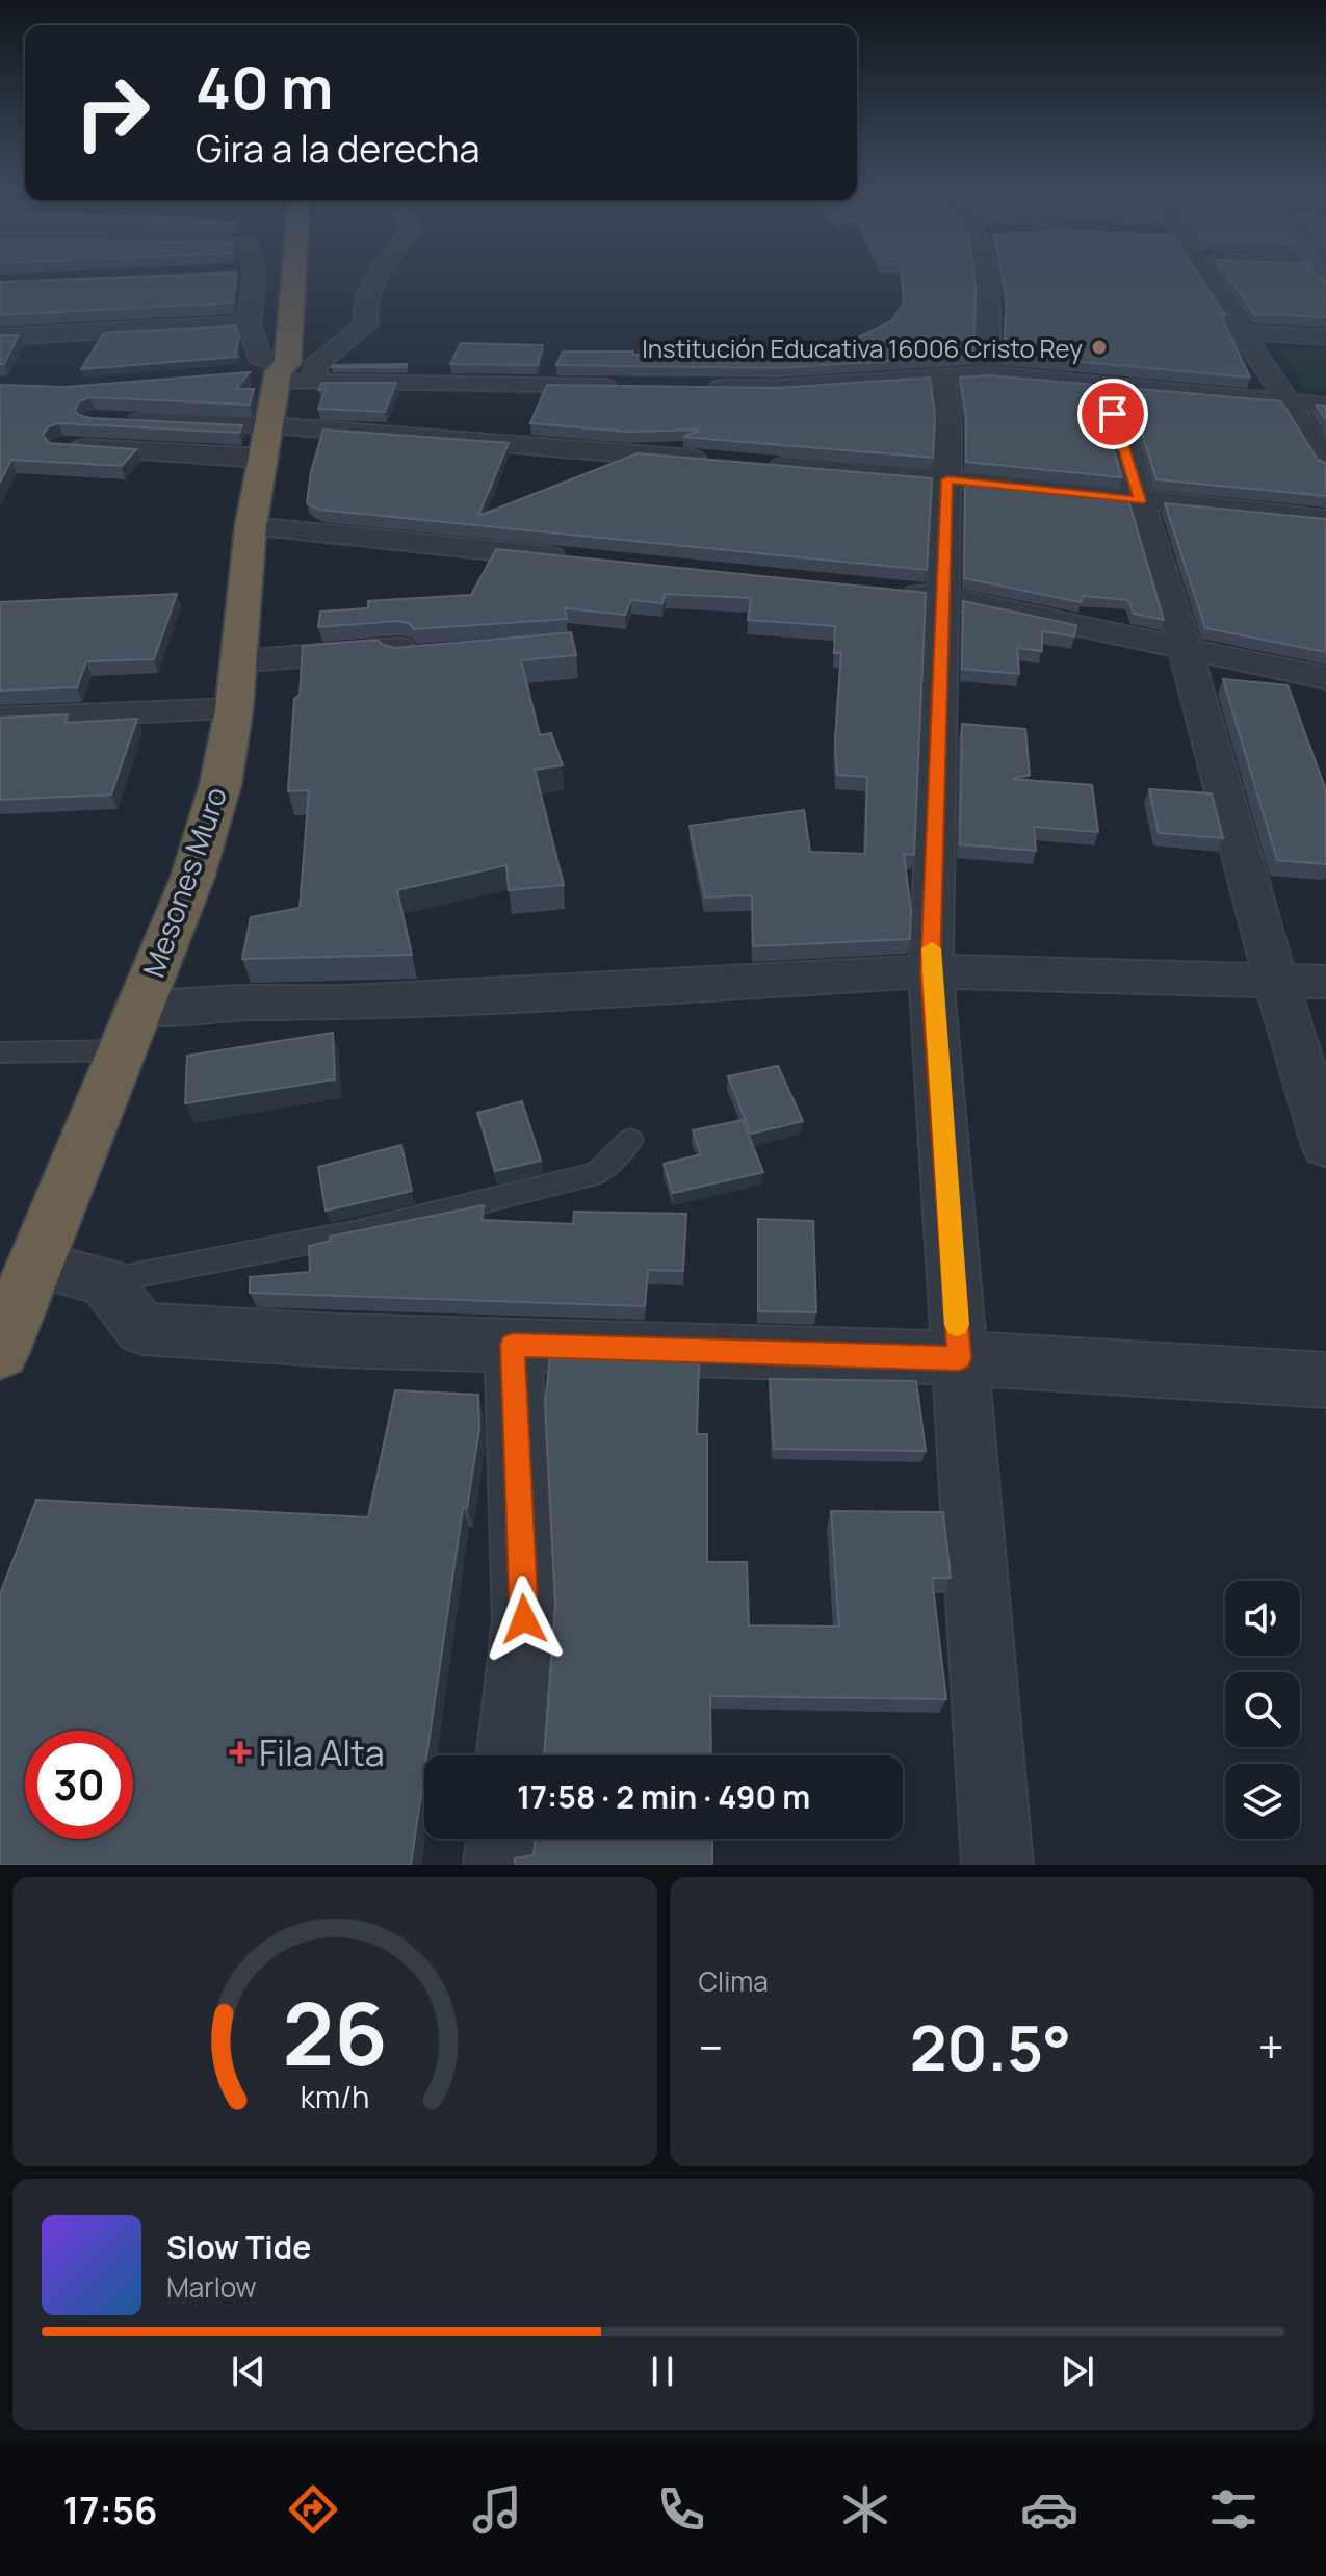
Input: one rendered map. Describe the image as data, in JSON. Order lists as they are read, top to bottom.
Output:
{
  "streets": {
    "highway": ["Mesones Muro"]
  },
  "places": {
    "other": ["Institución Educativa 16006 Cristo Rey"],
    "health": ["Fila Alta"]
  },
  "page": {
    "turn": ["40 m", "Gira a la derecha"],
    "limit": "30",
    "trip": "17:58 · 2 min · 490 m",
    "tile": "Clima",
    "heat": ["−", "20.5°", "+"],
    "song": ["Slow Tide", "Marlow"],
    "tabs": "17:56",
    "gauge": ["26", "km/h"]
  }
}
